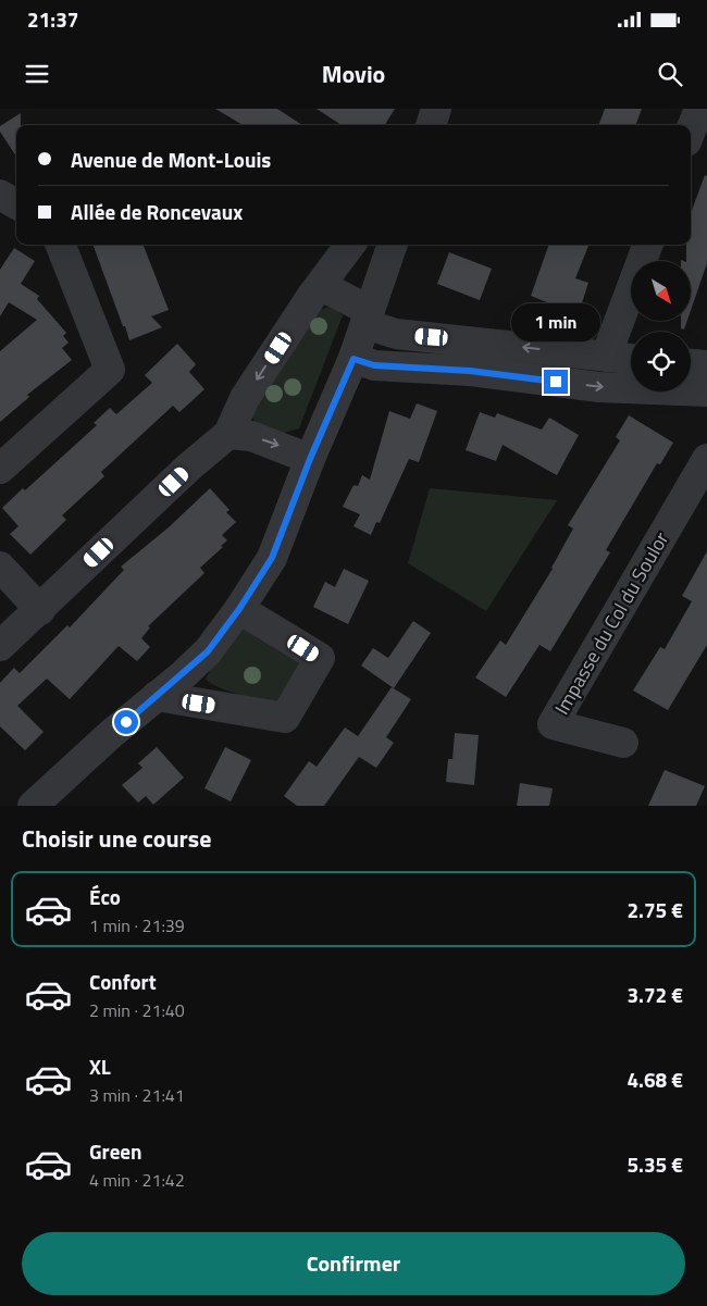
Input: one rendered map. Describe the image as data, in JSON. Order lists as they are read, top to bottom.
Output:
{
  "streets": {
    "street": ["Impasse du Col du Soulor"]
  },
  "north": "bottom right",
  "page": {
    "status": "21:37",
    "header": "Movio",
    "banner": ["Avenue de Mont-Louis", "Allée de Roncevaux"],
    "bubble": "1 min",
    "heading": "Choisir une course",
    "list": [
      {
        "name": "Éco",
        "note": "1 min · 21:39",
        "value": "2.75 €"
      },
      {
        "name": "Confort",
        "note": "2 min · 21:40",
        "value": "3.72 €"
      },
      {
        "name": "XL",
        "note": "3 min · 21:41",
        "value": "4.68 €"
      },
      {
        "name": "Green",
        "note": "4 min · 21:42",
        "value": "5.35 €"
      }
    ],
    "buttons": "Confirmer"
  }
}
